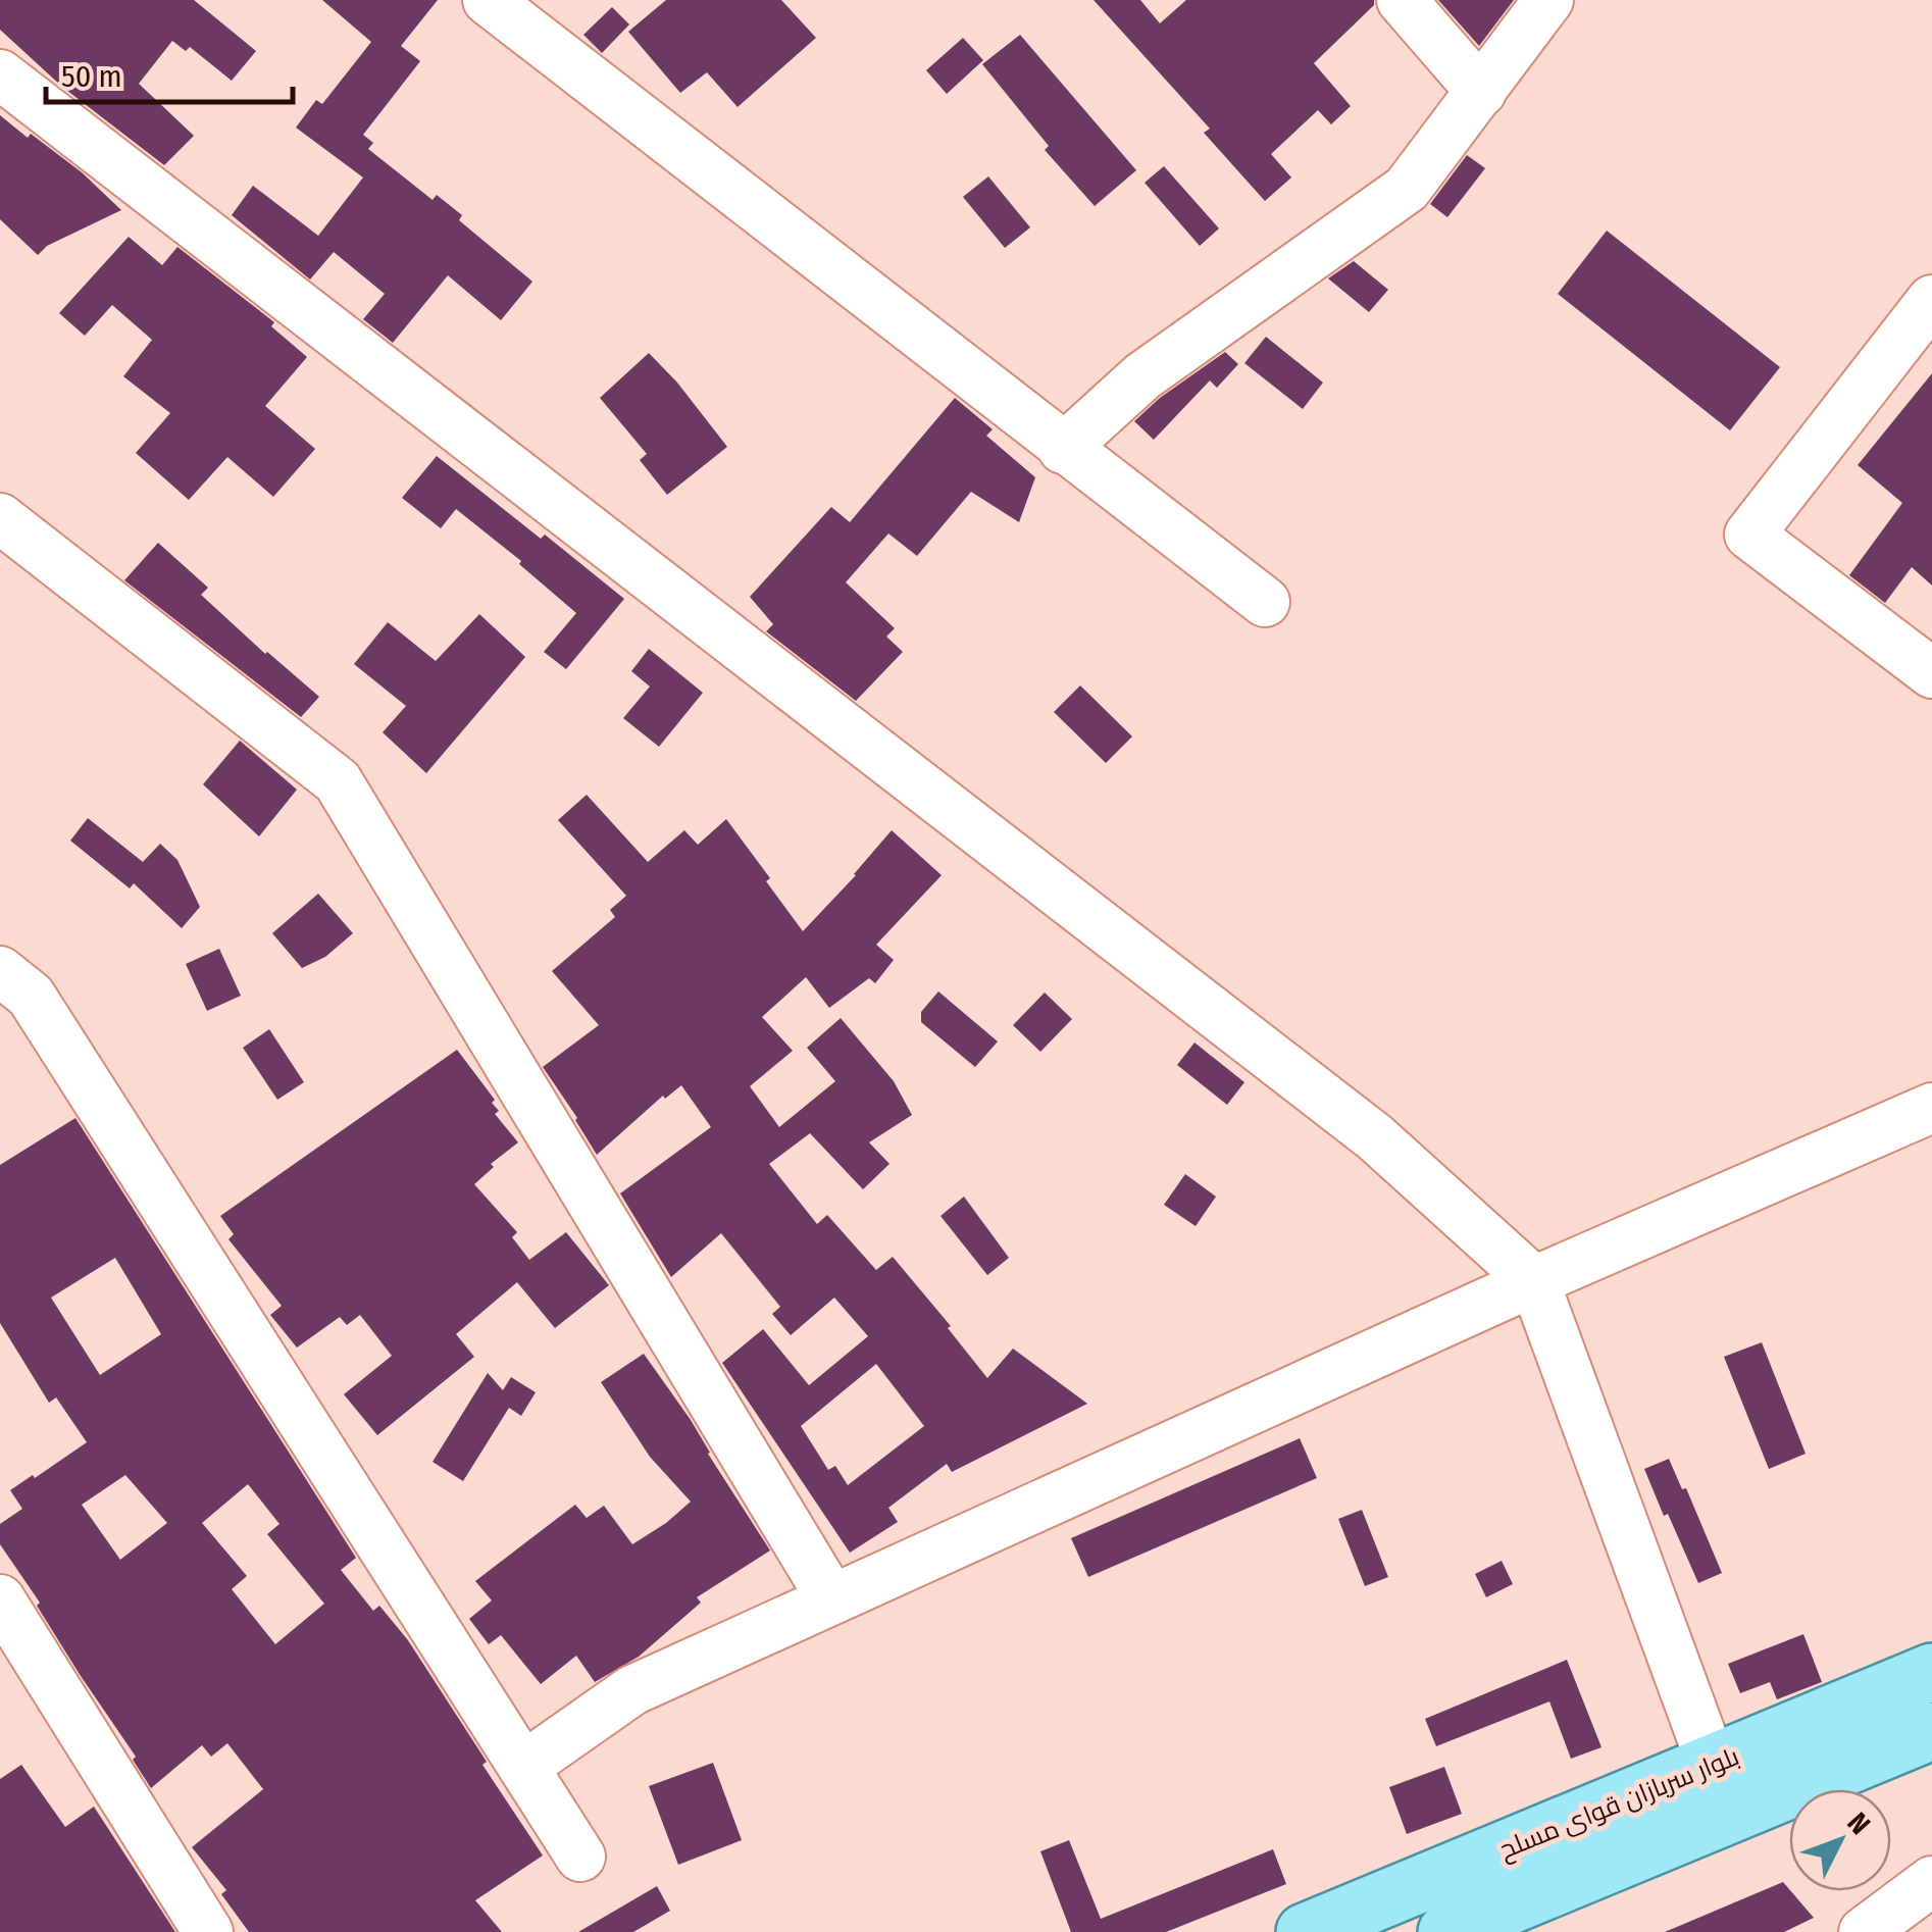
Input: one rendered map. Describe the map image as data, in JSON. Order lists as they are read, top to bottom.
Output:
{
  "streets": {
    "main road": ["بلوار سربازان قوای مسلح"]
  },
  "scale_bar": "50 m",
  "north": "top right"
}
